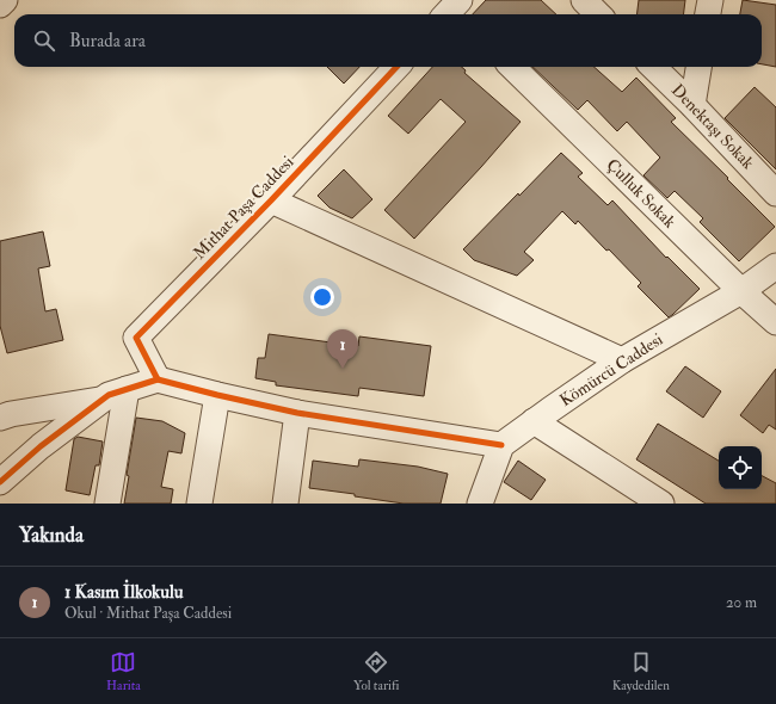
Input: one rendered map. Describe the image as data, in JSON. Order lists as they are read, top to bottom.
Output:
{
  "streets": {
    "street": [
      "Denektaşı Sokak",
      "Çulluk Sokak",
      "Mithat Paşa Caddesi",
      "Kömürcü Caddesi"
    ]
  },
  "crossings": [
    ["Çulluk Sokak", "Kömürcü Caddesi"]
  ],
  "page": {
    "search": "Burada ara",
    "pins": "1",
    "heading": "Yakında",
    "list": [
      {
        "mark": "1",
        "name": "1 Kasım İlkokulu",
        "note": "Okul · Mithat Paşa Caddesi",
        "value": "20 m"
      }
    ],
    "nav": ["Harita", "Yol tarifi", "Kaydedilen"]
  }
}
